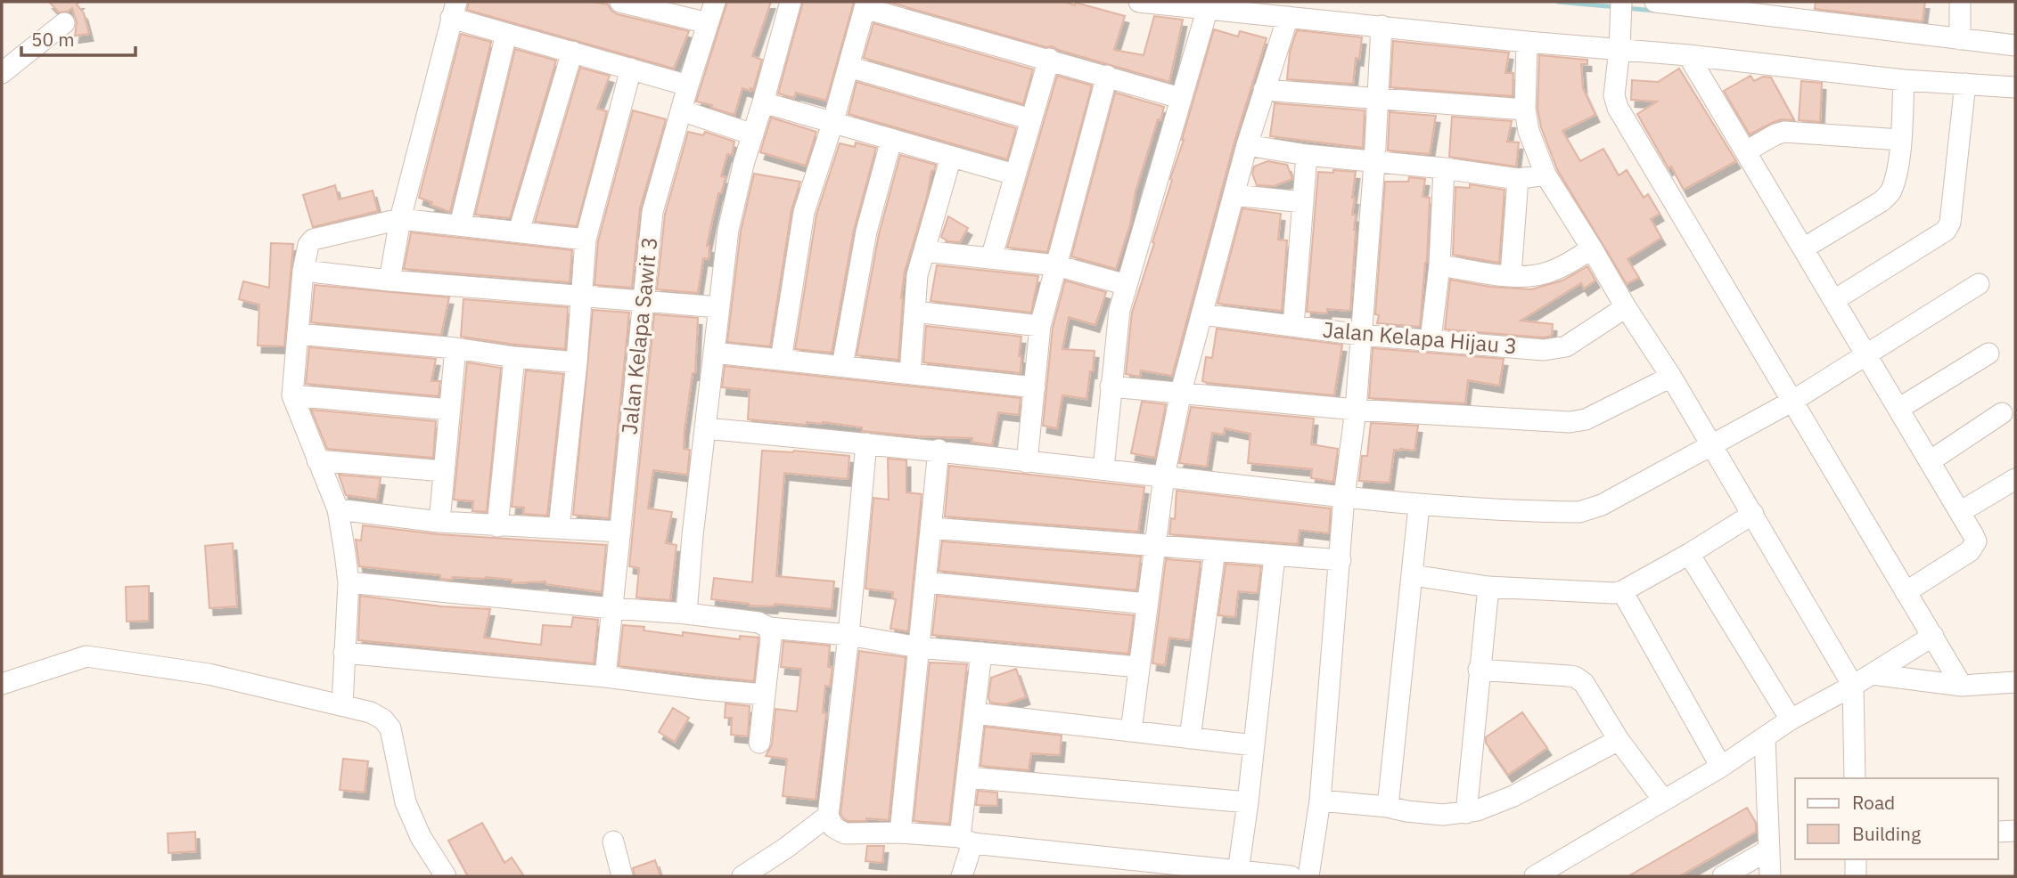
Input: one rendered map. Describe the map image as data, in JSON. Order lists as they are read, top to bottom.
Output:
{
  "streets": {
    "street": ["Jalan Kelapa Sawit 3", "Jalan Kelapa Hijau 3"]
  },
  "legend": ["Road", "Building"],
  "scale_bar": "50 m"
}
